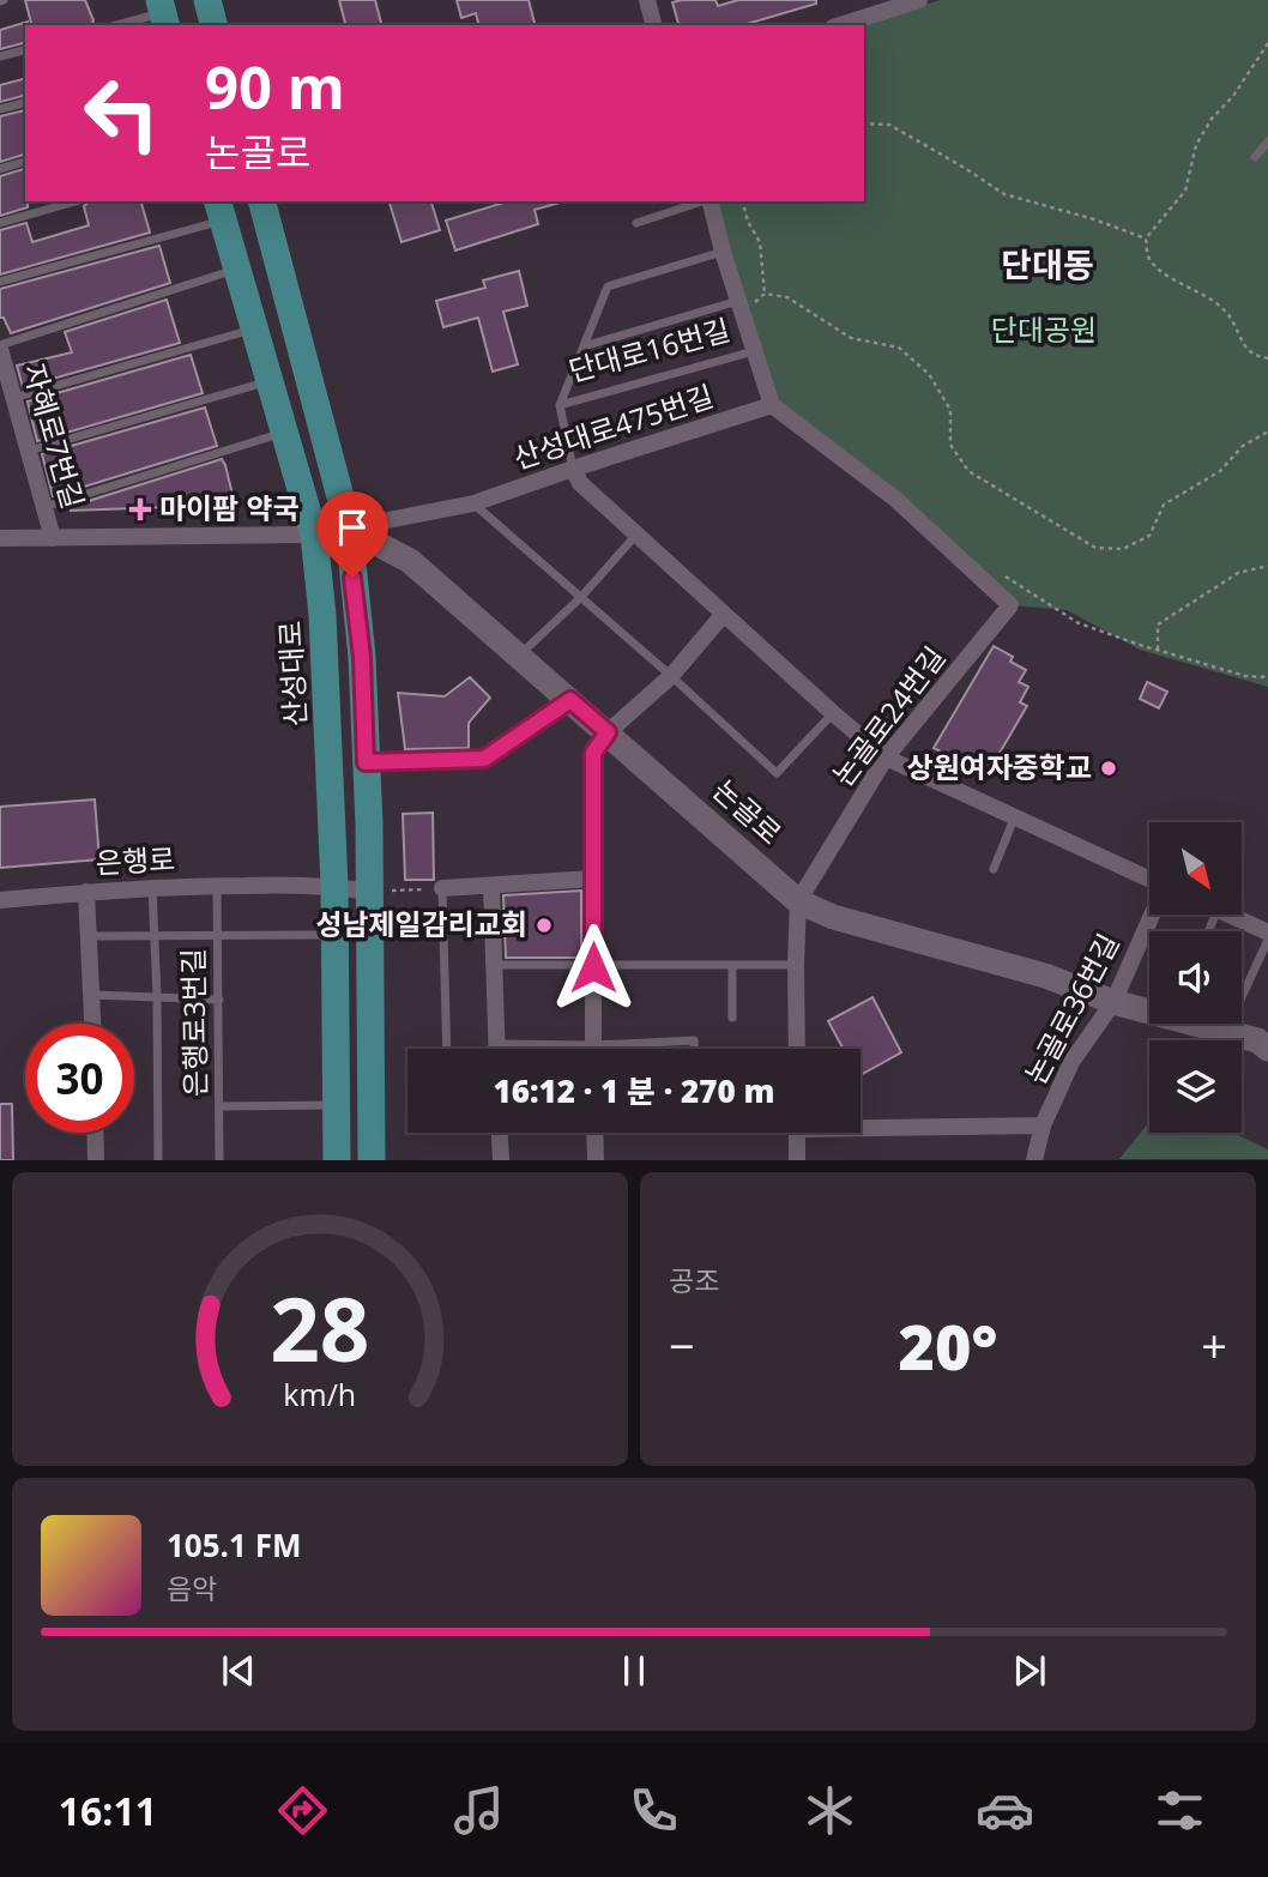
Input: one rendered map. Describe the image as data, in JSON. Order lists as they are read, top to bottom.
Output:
{
  "streets": {
    "main road": ["산성대로"],
    "street": [
      "단대로16번길",
      "산성대로475번길",
      "자혜로7번길",
      "논골로24번길",
      "논골로",
      "은행로",
      "논골로36번길"
    ],
    "lane": ["은행로3번길"]
  },
  "crossings": [
    ["단대로16번길", "산성대로475번길"],
    ["단대로16번길", "논골로24번길"],
    ["산성대로475번길", "자혜로7번길"],
    ["산성대로475번길", "산성대로"],
    ["산성대로475번길", "논골로24번길"],
    ["산성대로475번길", "논골로"],
    ["산성대로", "은행로"],
    ["논골로24번길", "논골로"],
    ["논골로", "논골로36번길"],
    ["은행로", "은행로3번길"]
  ],
  "districts": ["단대동"],
  "parks": ["단대공원"],
  "places": {
    "health": ["마이팜 약국"],
    "other": ["상원여자중학교", "성남제일감리교회"]
  },
  "north": "bottom right",
  "page": {
    "turn": ["90 m", "논골로"],
    "limit": "30",
    "trip": "16:12 · 1 분 · 270 m",
    "tile": "공조",
    "heat": ["−", "20°", "+"],
    "song": ["105.1 FM", "음악"],
    "tabs": "16:11",
    "gauge": ["28", "km/h"]
  }
}
